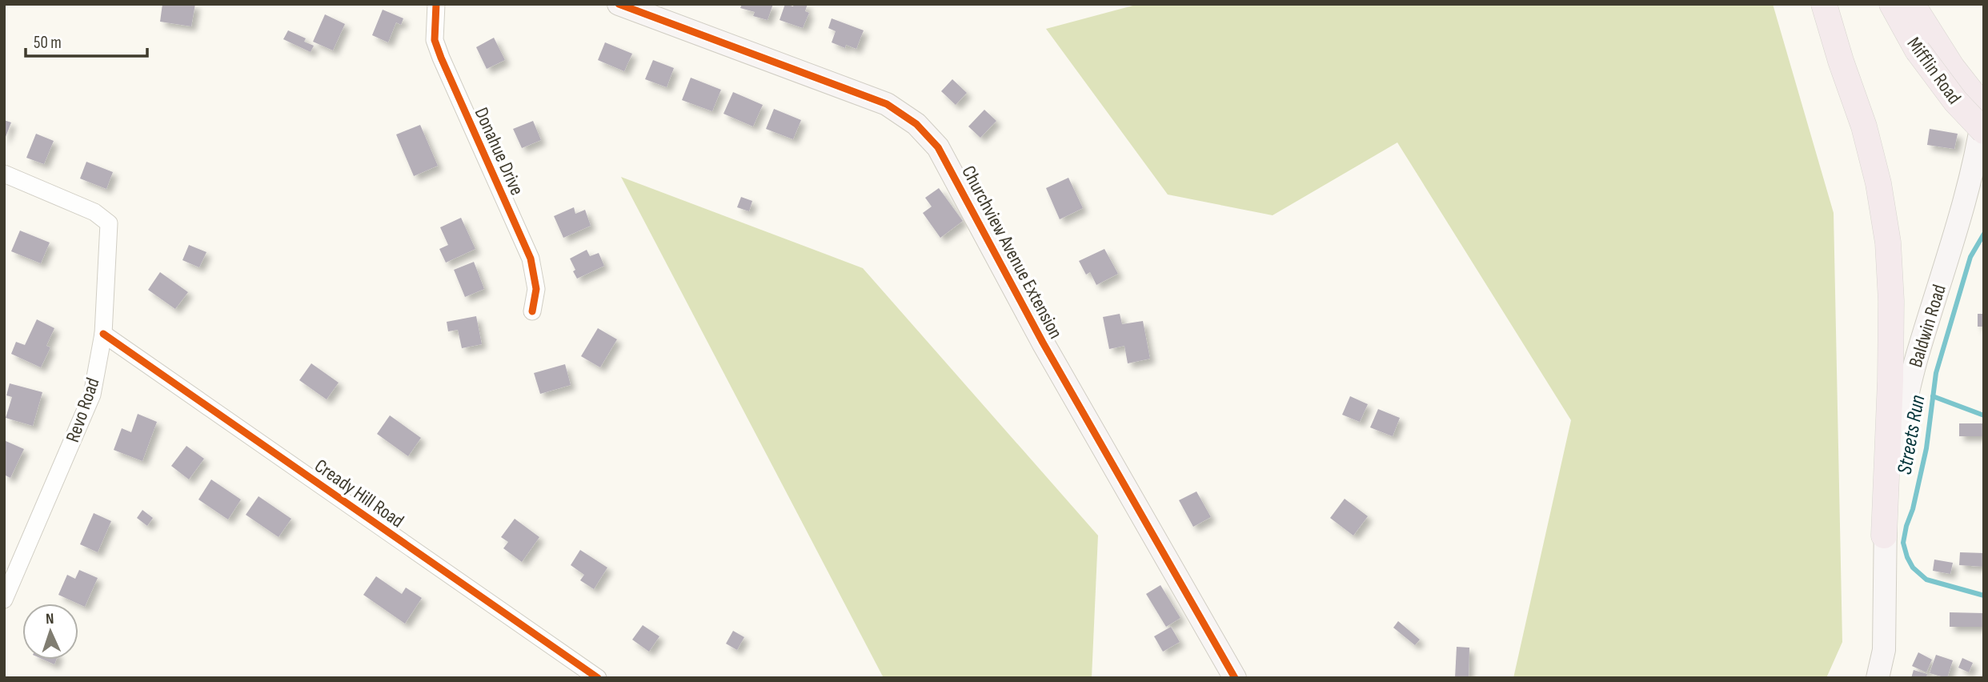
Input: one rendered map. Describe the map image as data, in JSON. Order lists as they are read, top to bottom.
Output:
{
  "streets": {
    "main road": ["Mifflin Road"],
    "street": [
      "Donahue Drive",
      "Churchview Avenue Extension",
      "Baldwin Road",
      "Revo Road",
      "Cready Hill Road"
    ]
  },
  "crossings": [
    ["Mifflin Road", "Baldwin Road"],
    ["Revo Road", "Cready Hill Road"]
  ],
  "water": ["Streets Run"],
  "scale_bar": "50 m",
  "north": "top"
}
